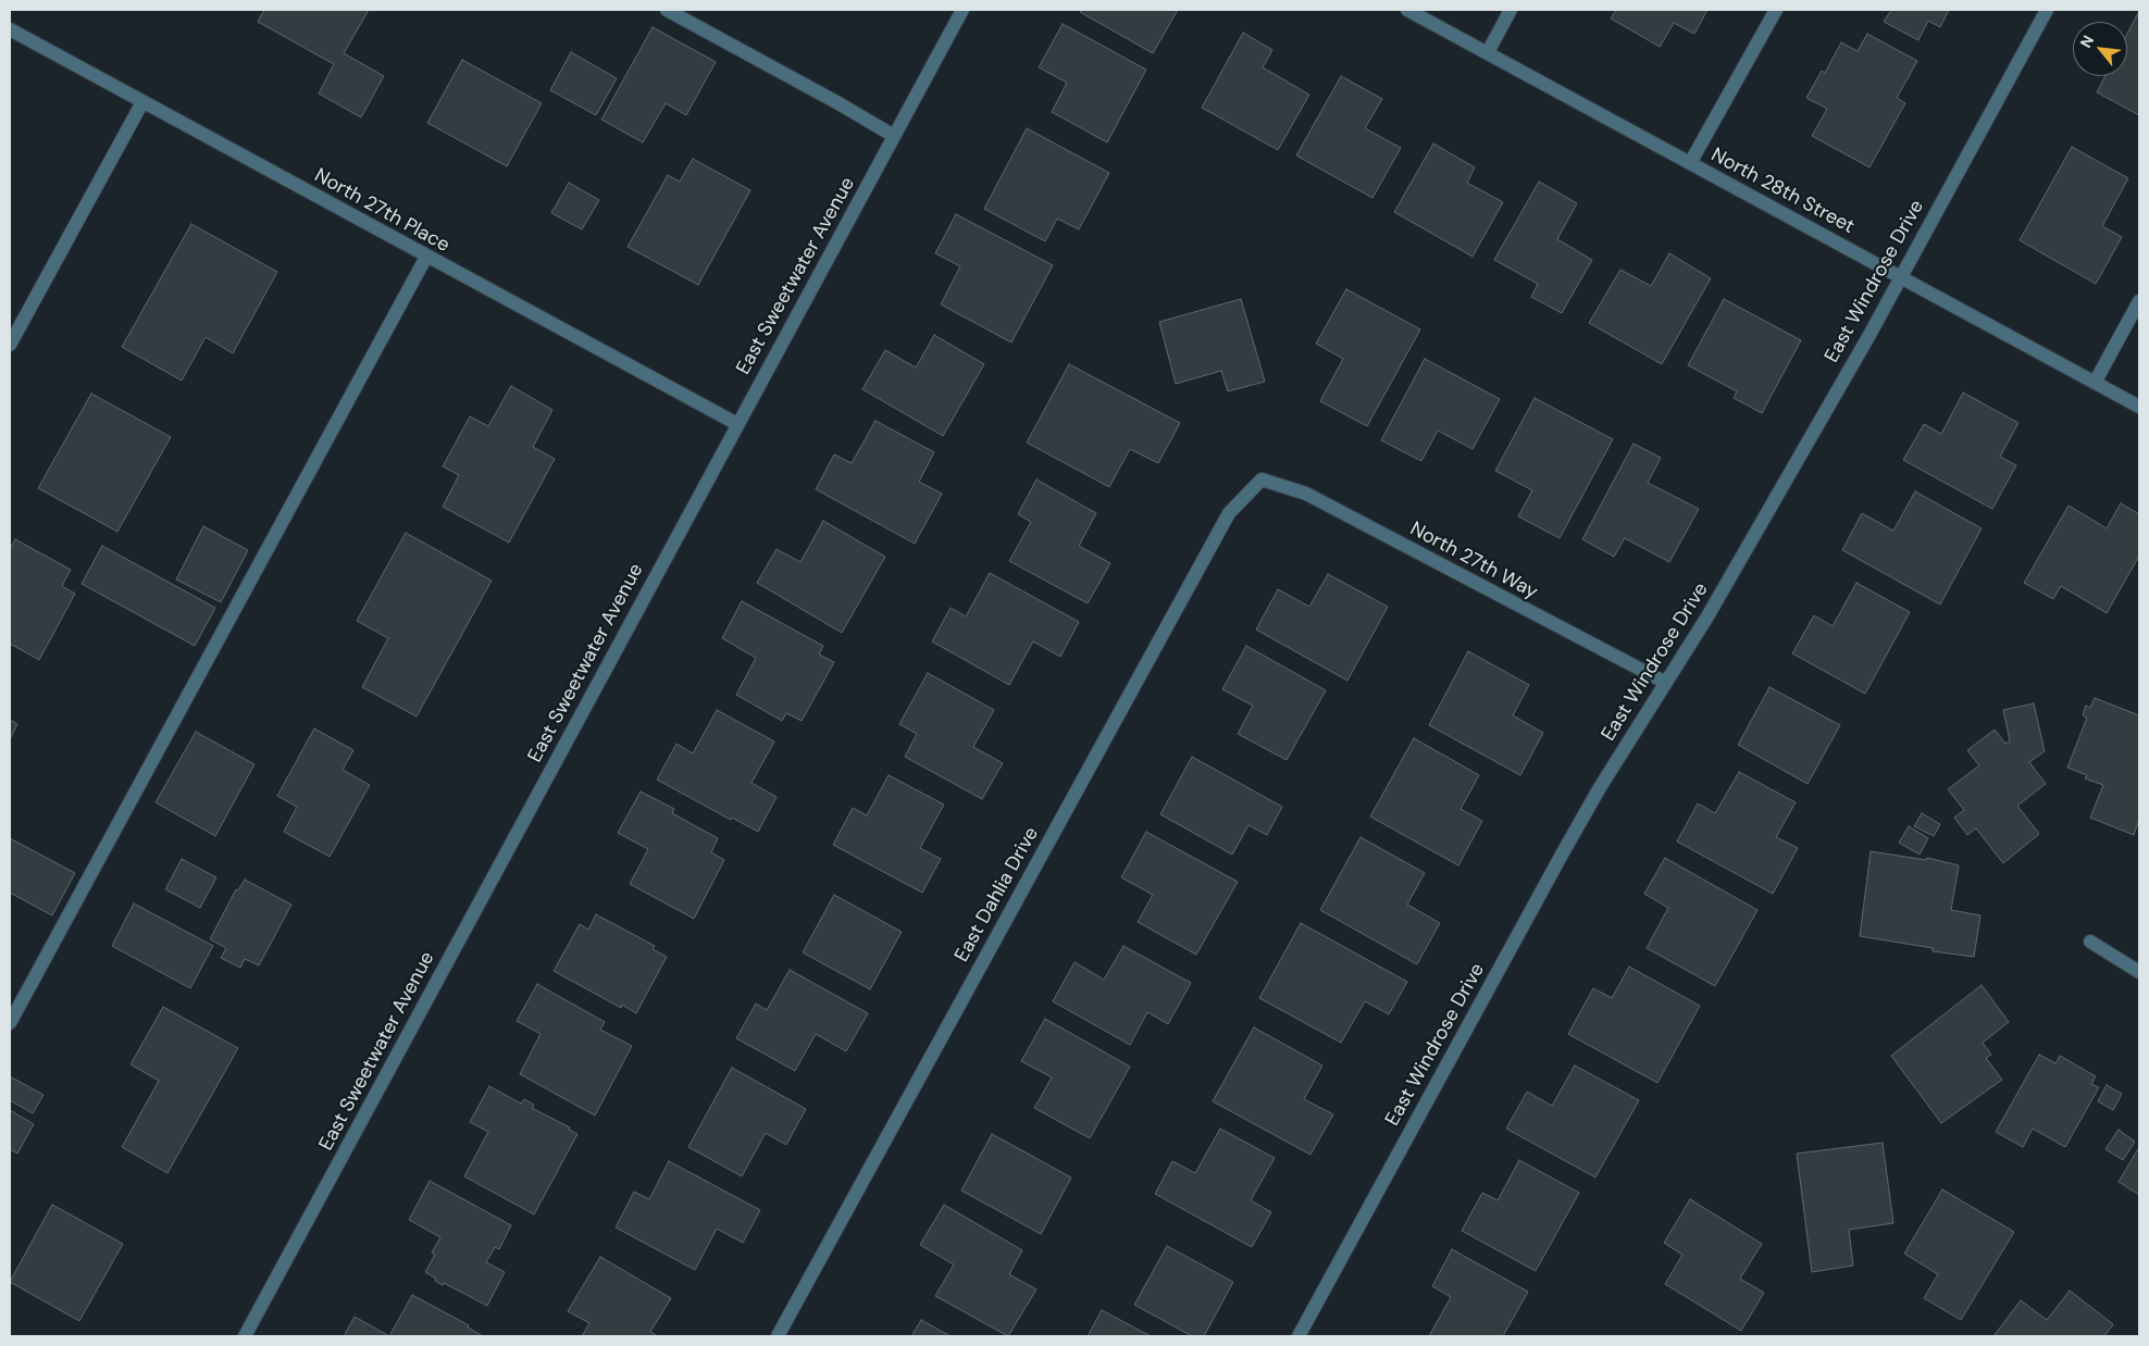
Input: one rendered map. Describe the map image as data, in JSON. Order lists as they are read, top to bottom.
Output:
{
  "streets": {
    "street": [
      "North 28th Street",
      "North 27th Place",
      "East Sweetwater Avenue",
      "East Windrose Drive",
      "North 27th Way",
      "East Dahlia Drive"
    ]
  },
  "crossings": [
    ["North 28th Street", "East Windrose Drive"],
    ["North 27th Place", "East Sweetwater Avenue"],
    ["East Windrose Drive", "North 27th Way"],
    ["North 27th Way", "East Dahlia Drive"]
  ],
  "north": "top left"
}
